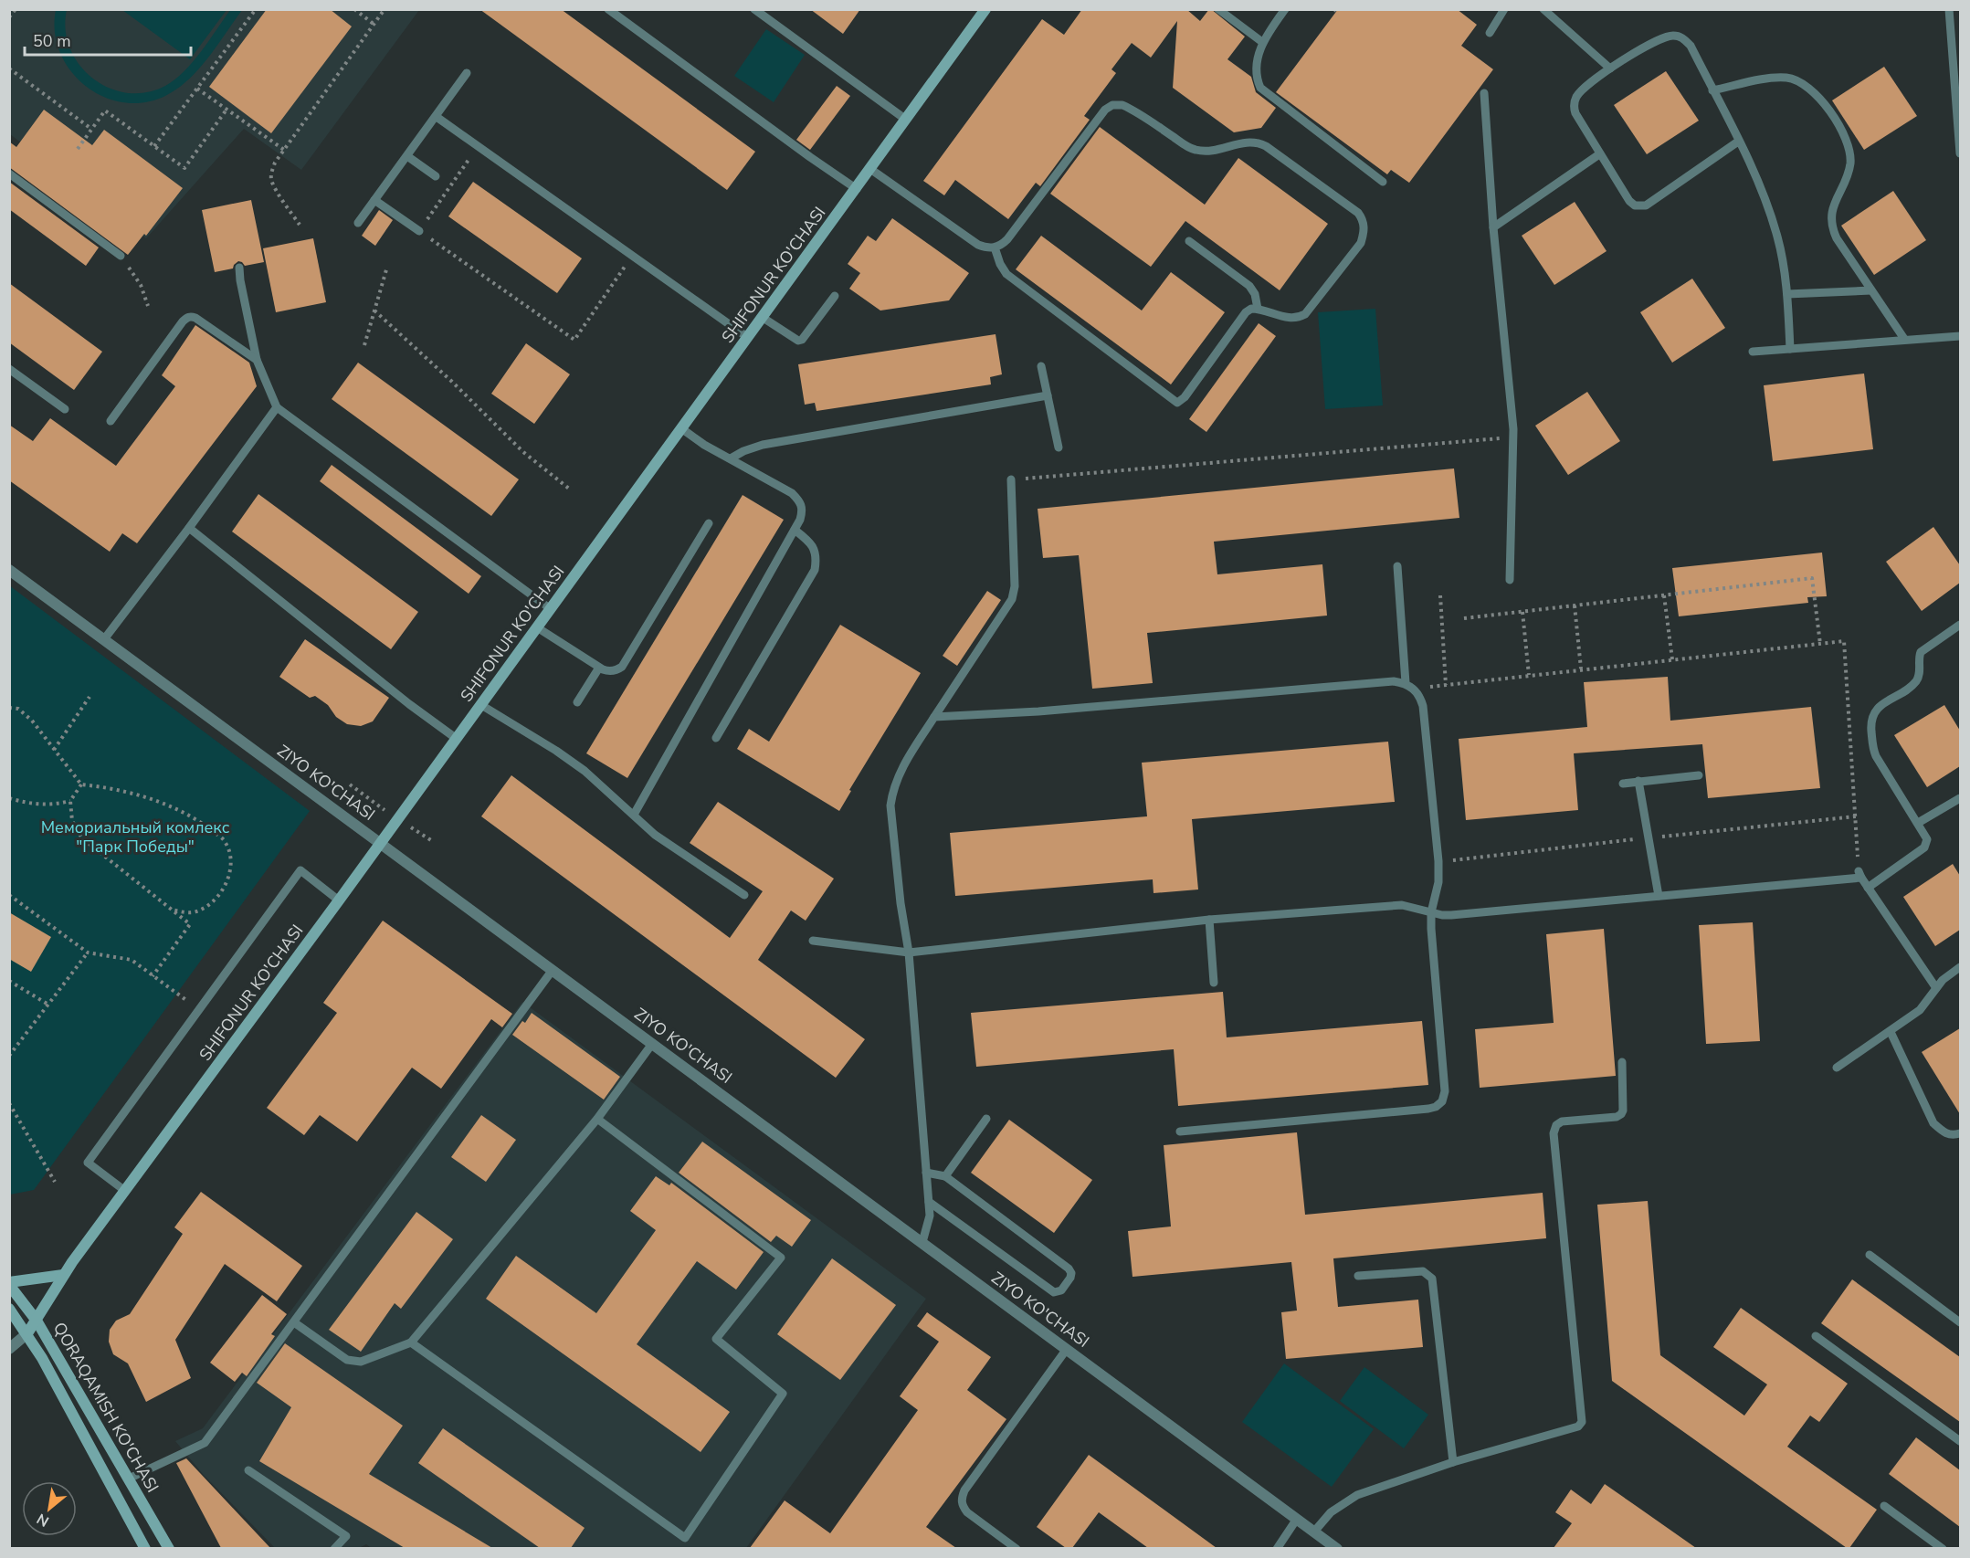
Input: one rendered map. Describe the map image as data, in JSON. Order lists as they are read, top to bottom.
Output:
{
  "streets": {
    "street": ["SHIFONUR KO'CHASI", "ZIYO KO'CHASI", "QORAQAMISH KO'CHASI"]
  },
  "crossings": [
    ["SHIFONUR KO'CHASI", "ZIYO KO'CHASI"],
    ["SHIFONUR KO'CHASI", "QORAQAMISH KO'CHASI"]
  ],
  "parks": ["Мемориальный комлекс \"Парк Победы\""],
  "scale_bar": "50 m",
  "north": "bottom left"
}
